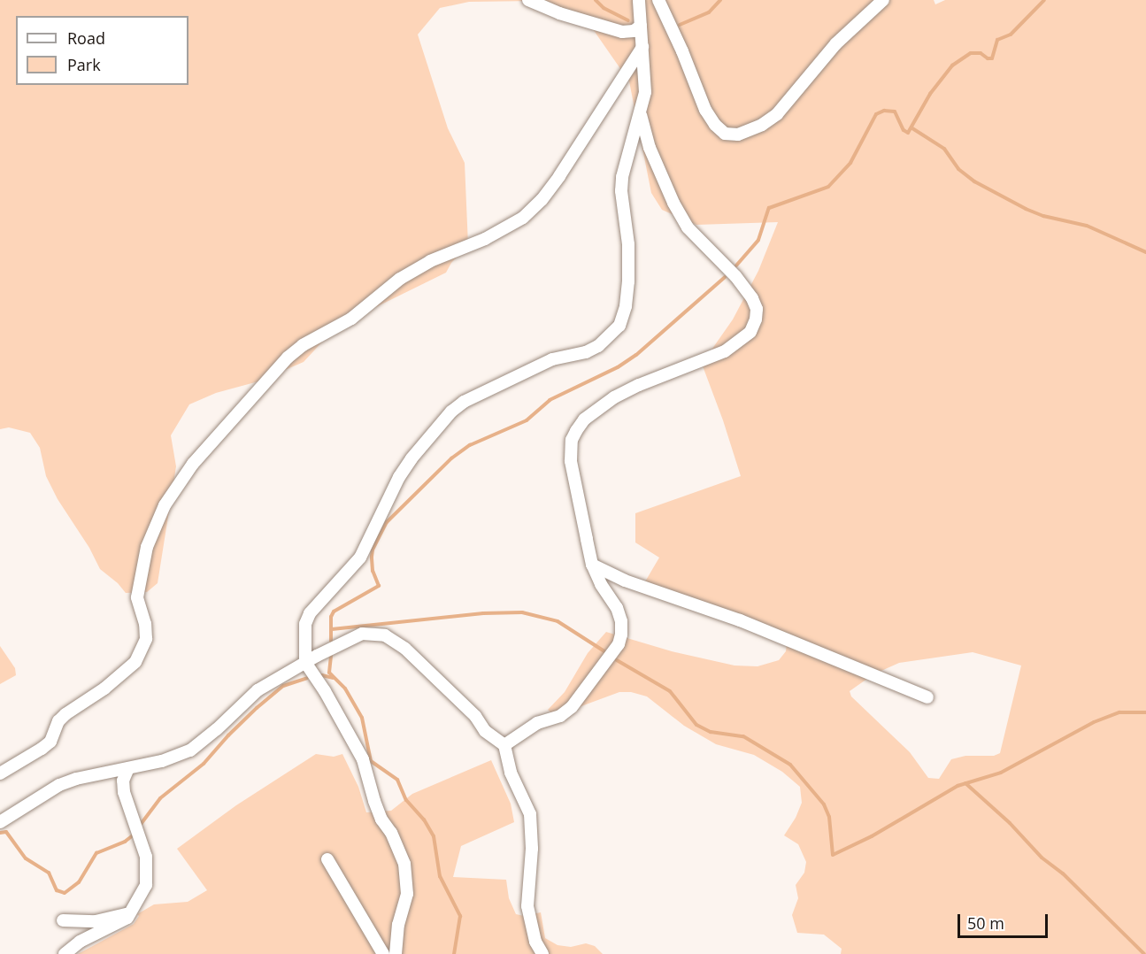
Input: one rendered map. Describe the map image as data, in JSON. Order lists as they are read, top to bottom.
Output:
{
  "legend": ["Road", "Park"],
  "scale_bar": "50 m"
}
